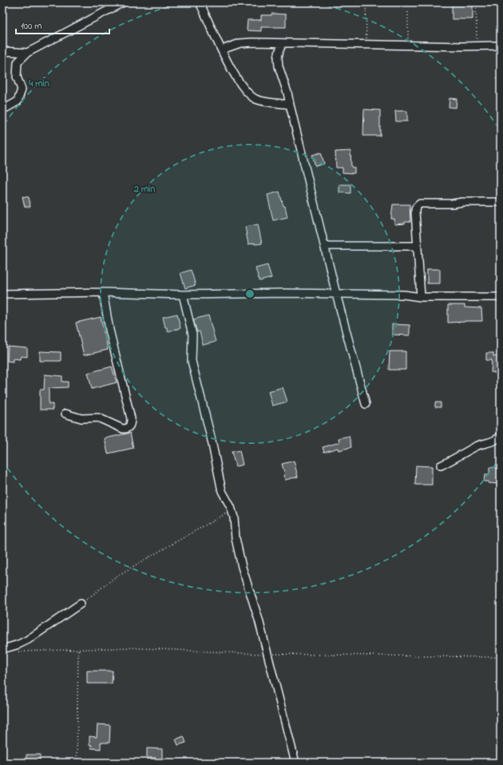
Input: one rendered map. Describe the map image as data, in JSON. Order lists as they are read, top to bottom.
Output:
{
  "scale_bar": "100 m",
  "rings": ["4 min", "2 min"]
}
